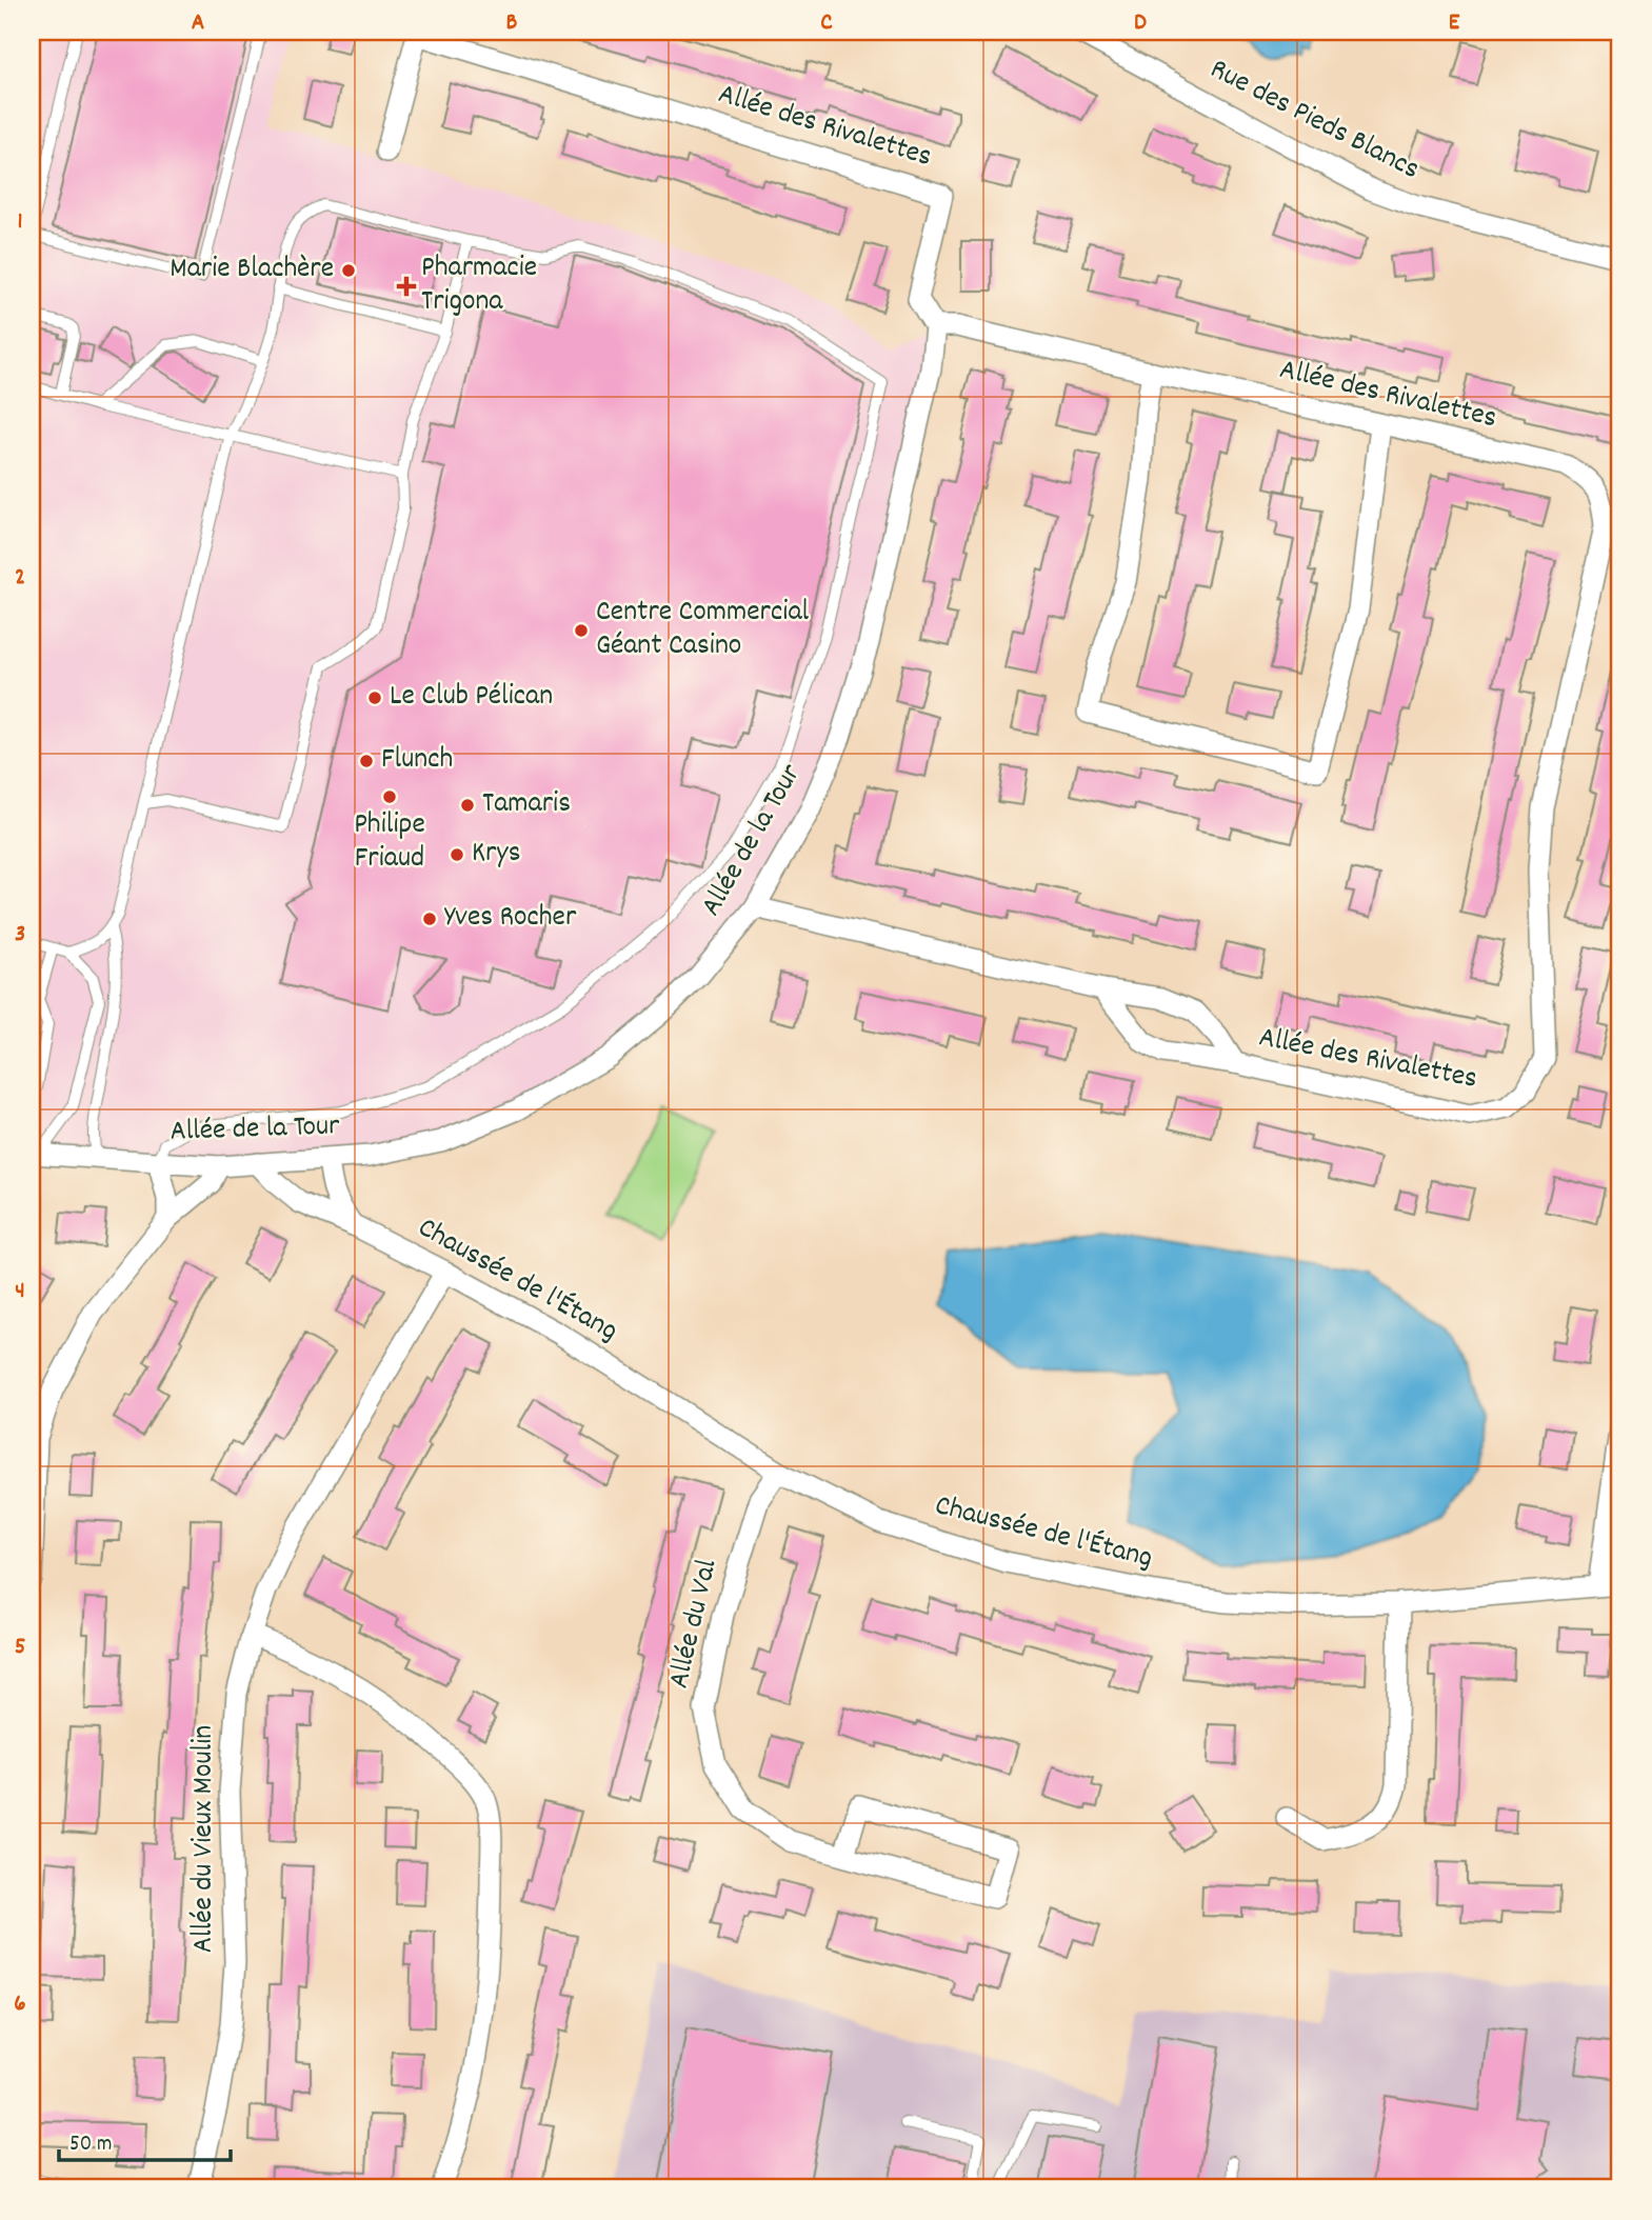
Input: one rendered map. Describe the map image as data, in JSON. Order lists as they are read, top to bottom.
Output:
{
  "streets": {
    "street": [
      "Rue des Pieds Blancs",
      "Allée des Rivalettes",
      "Allée de la Tour",
      "Chaussée de l'Étang",
      "Allée du Val",
      "Allée du Vieux Moulin"
    ]
  },
  "crossings": [
    ["Allée des Rivalettes", "Allée de la Tour"],
    ["Allée de la Tour", "Chaussée de l'Étang"],
    ["Chaussée de l'Étang", "Allée du Val"],
    ["Chaussée de l'Étang", "Allée du Vieux Moulin"]
  ],
  "places": {
    "other": [
      "Marie Blachère",
      "Centre Commercial Géant Casino",
      "Le Club Pélican",
      "Flunch",
      "Philipe Friaud",
      "Tamaris",
      "Krys",
      "Yves Rocher"
    ],
    "health": ["Pharmacie Trigona"]
  },
  "scale_bar": "50 m",
  "grid": {
    "columns": [
      "A",
      "B",
      "C",
      "D",
      "E"
    ],
    "rows": [
      "1",
      "2",
      "3",
      "4",
      "5",
      "6"
    ]
  }
}
